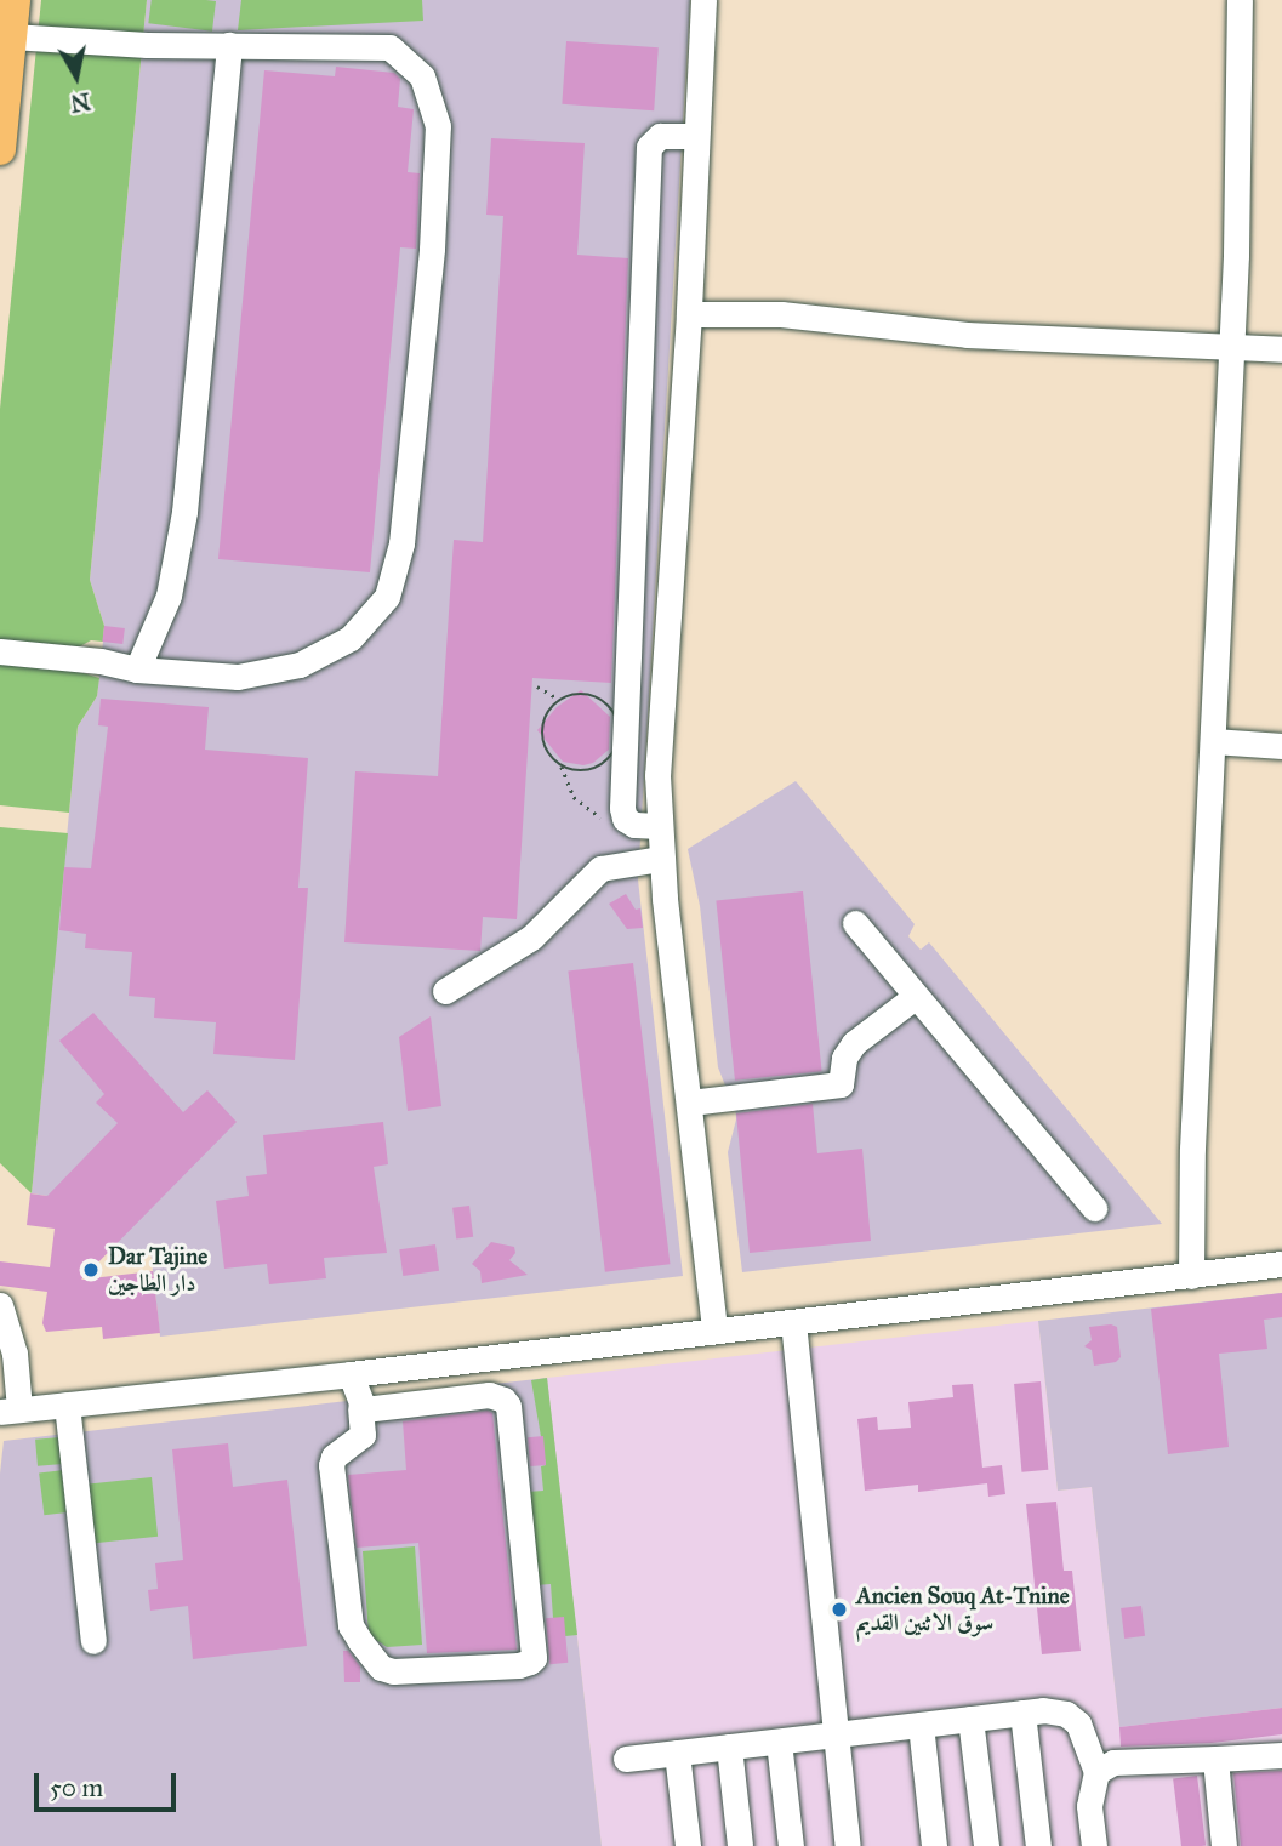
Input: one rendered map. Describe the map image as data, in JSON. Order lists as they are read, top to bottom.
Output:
{
  "places": ["Dar Tajine دار الطاجين", "Ancien Souq At-Tnine سوق الاثنين القديم"],
  "scale_bar": "50 m",
  "north": "bottom"
}
